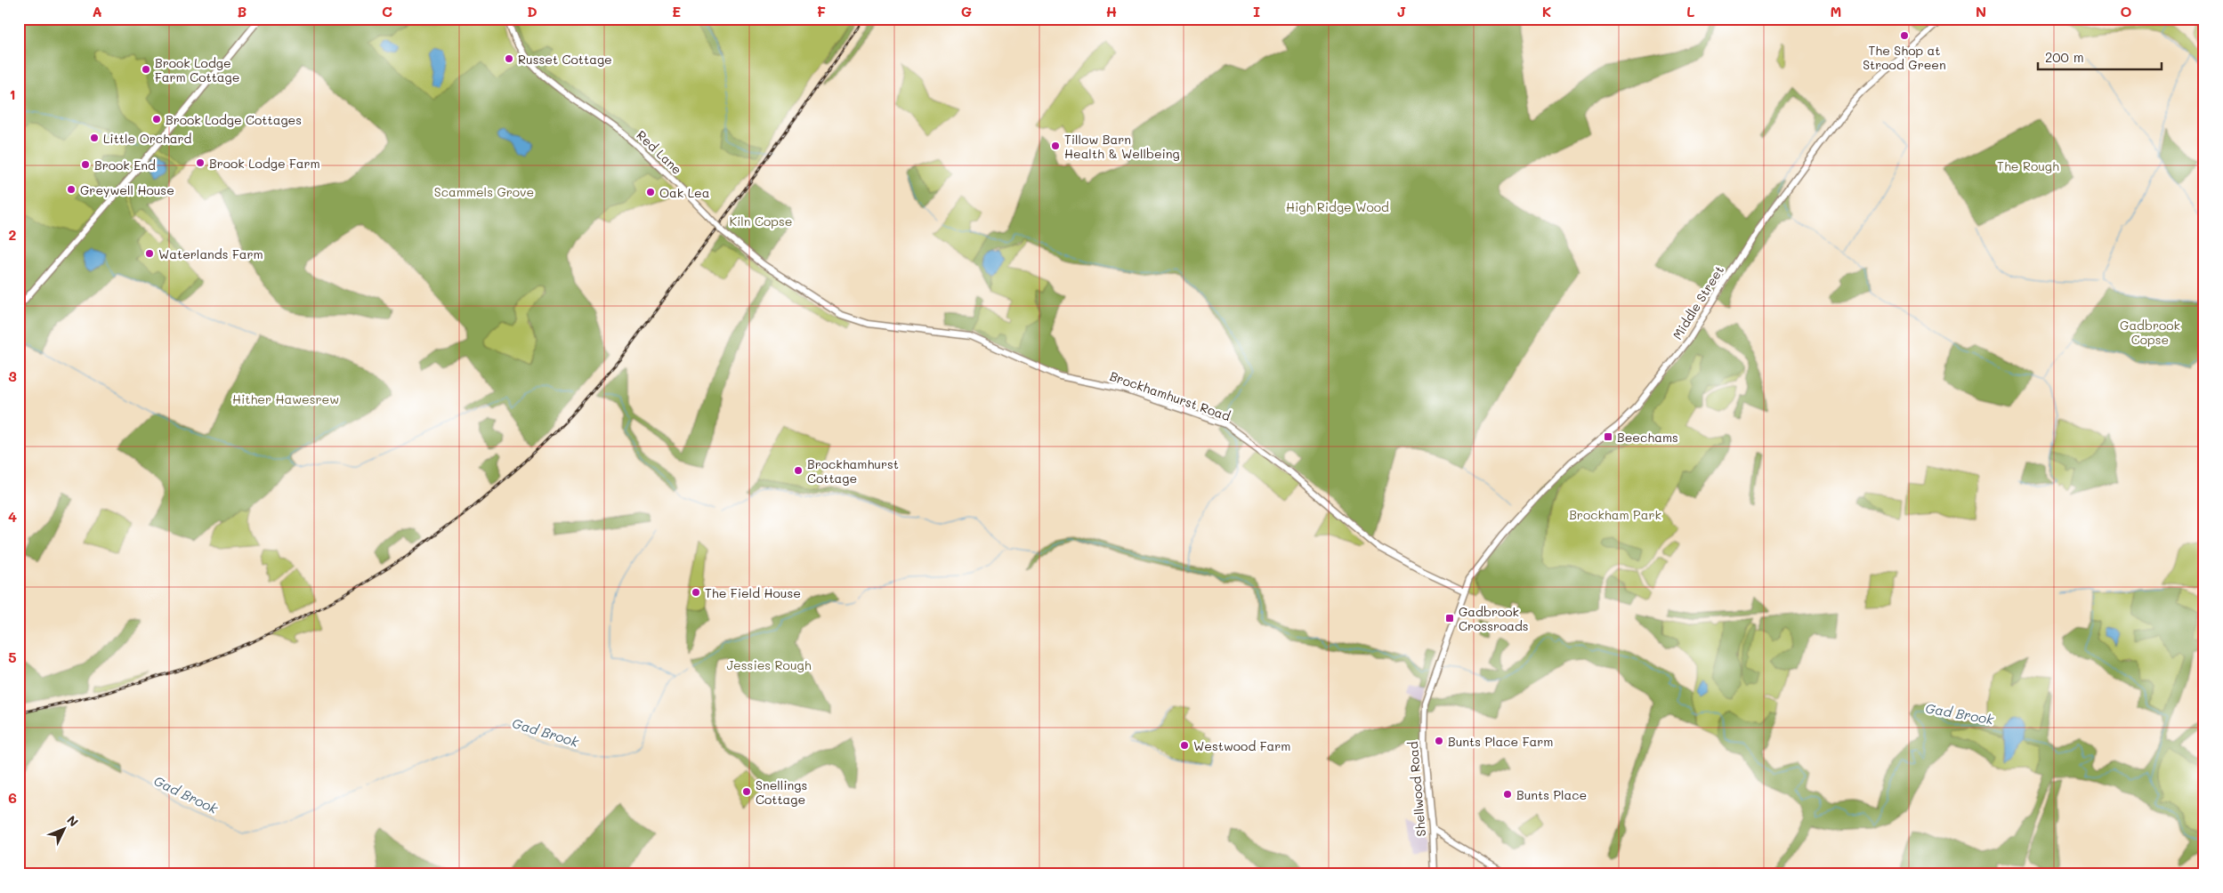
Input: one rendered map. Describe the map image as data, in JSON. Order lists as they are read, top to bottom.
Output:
{
  "streets": {
    "street": [
      "Red Lane",
      "Middle Street",
      "Brockhamhurst Road",
      "Shellwood Road"
    ]
  },
  "crossings": [
    ["Red Lane", "Brockhamhurst Road"],
    ["Middle Street", "Brockhamhurst Road"],
    ["Middle Street", "Shellwood Road"]
  ],
  "water": ["Gad Brook"],
  "parks": [
    "The Rough",
    "Scammels Grove",
    "High Ridge Wood",
    "Kiln Copse",
    "Gadbrook Copse",
    "Hither Hawesrew",
    "Brockham Park",
    "Jessies Rough"
  ],
  "places": {
    "other": [
      "The Shop at Strood Green",
      "Russet Cottage",
      "Brook Lodge Farm Cottage",
      "Brook Lodge Cottages",
      "Little Orchard",
      "Tillow Barn Health & Wellbeing",
      "Brook Lodge Farm",
      "Brook End",
      "Greywell House",
      "Oak Lea",
      "Waterlands Farm",
      "Brockhamhurst Cottage",
      "The Field House",
      "Bunts Place Farm",
      "Westwood Farm",
      "Snellings Cottage",
      "Bunts Place"
    ],
    "transit": ["Beechams", "Gadbrook Crossroads"]
  },
  "scale_bar": "200 m",
  "north": "top right",
  "grid": {
    "columns": [
      "A",
      "B",
      "C",
      "D",
      "E",
      "F",
      "G",
      "H",
      "I",
      "J",
      "K",
      "L",
      "M",
      "N",
      "O"
    ],
    "rows": [
      "1",
      "2",
      "3",
      "4",
      "5",
      "6"
    ]
  }
}
